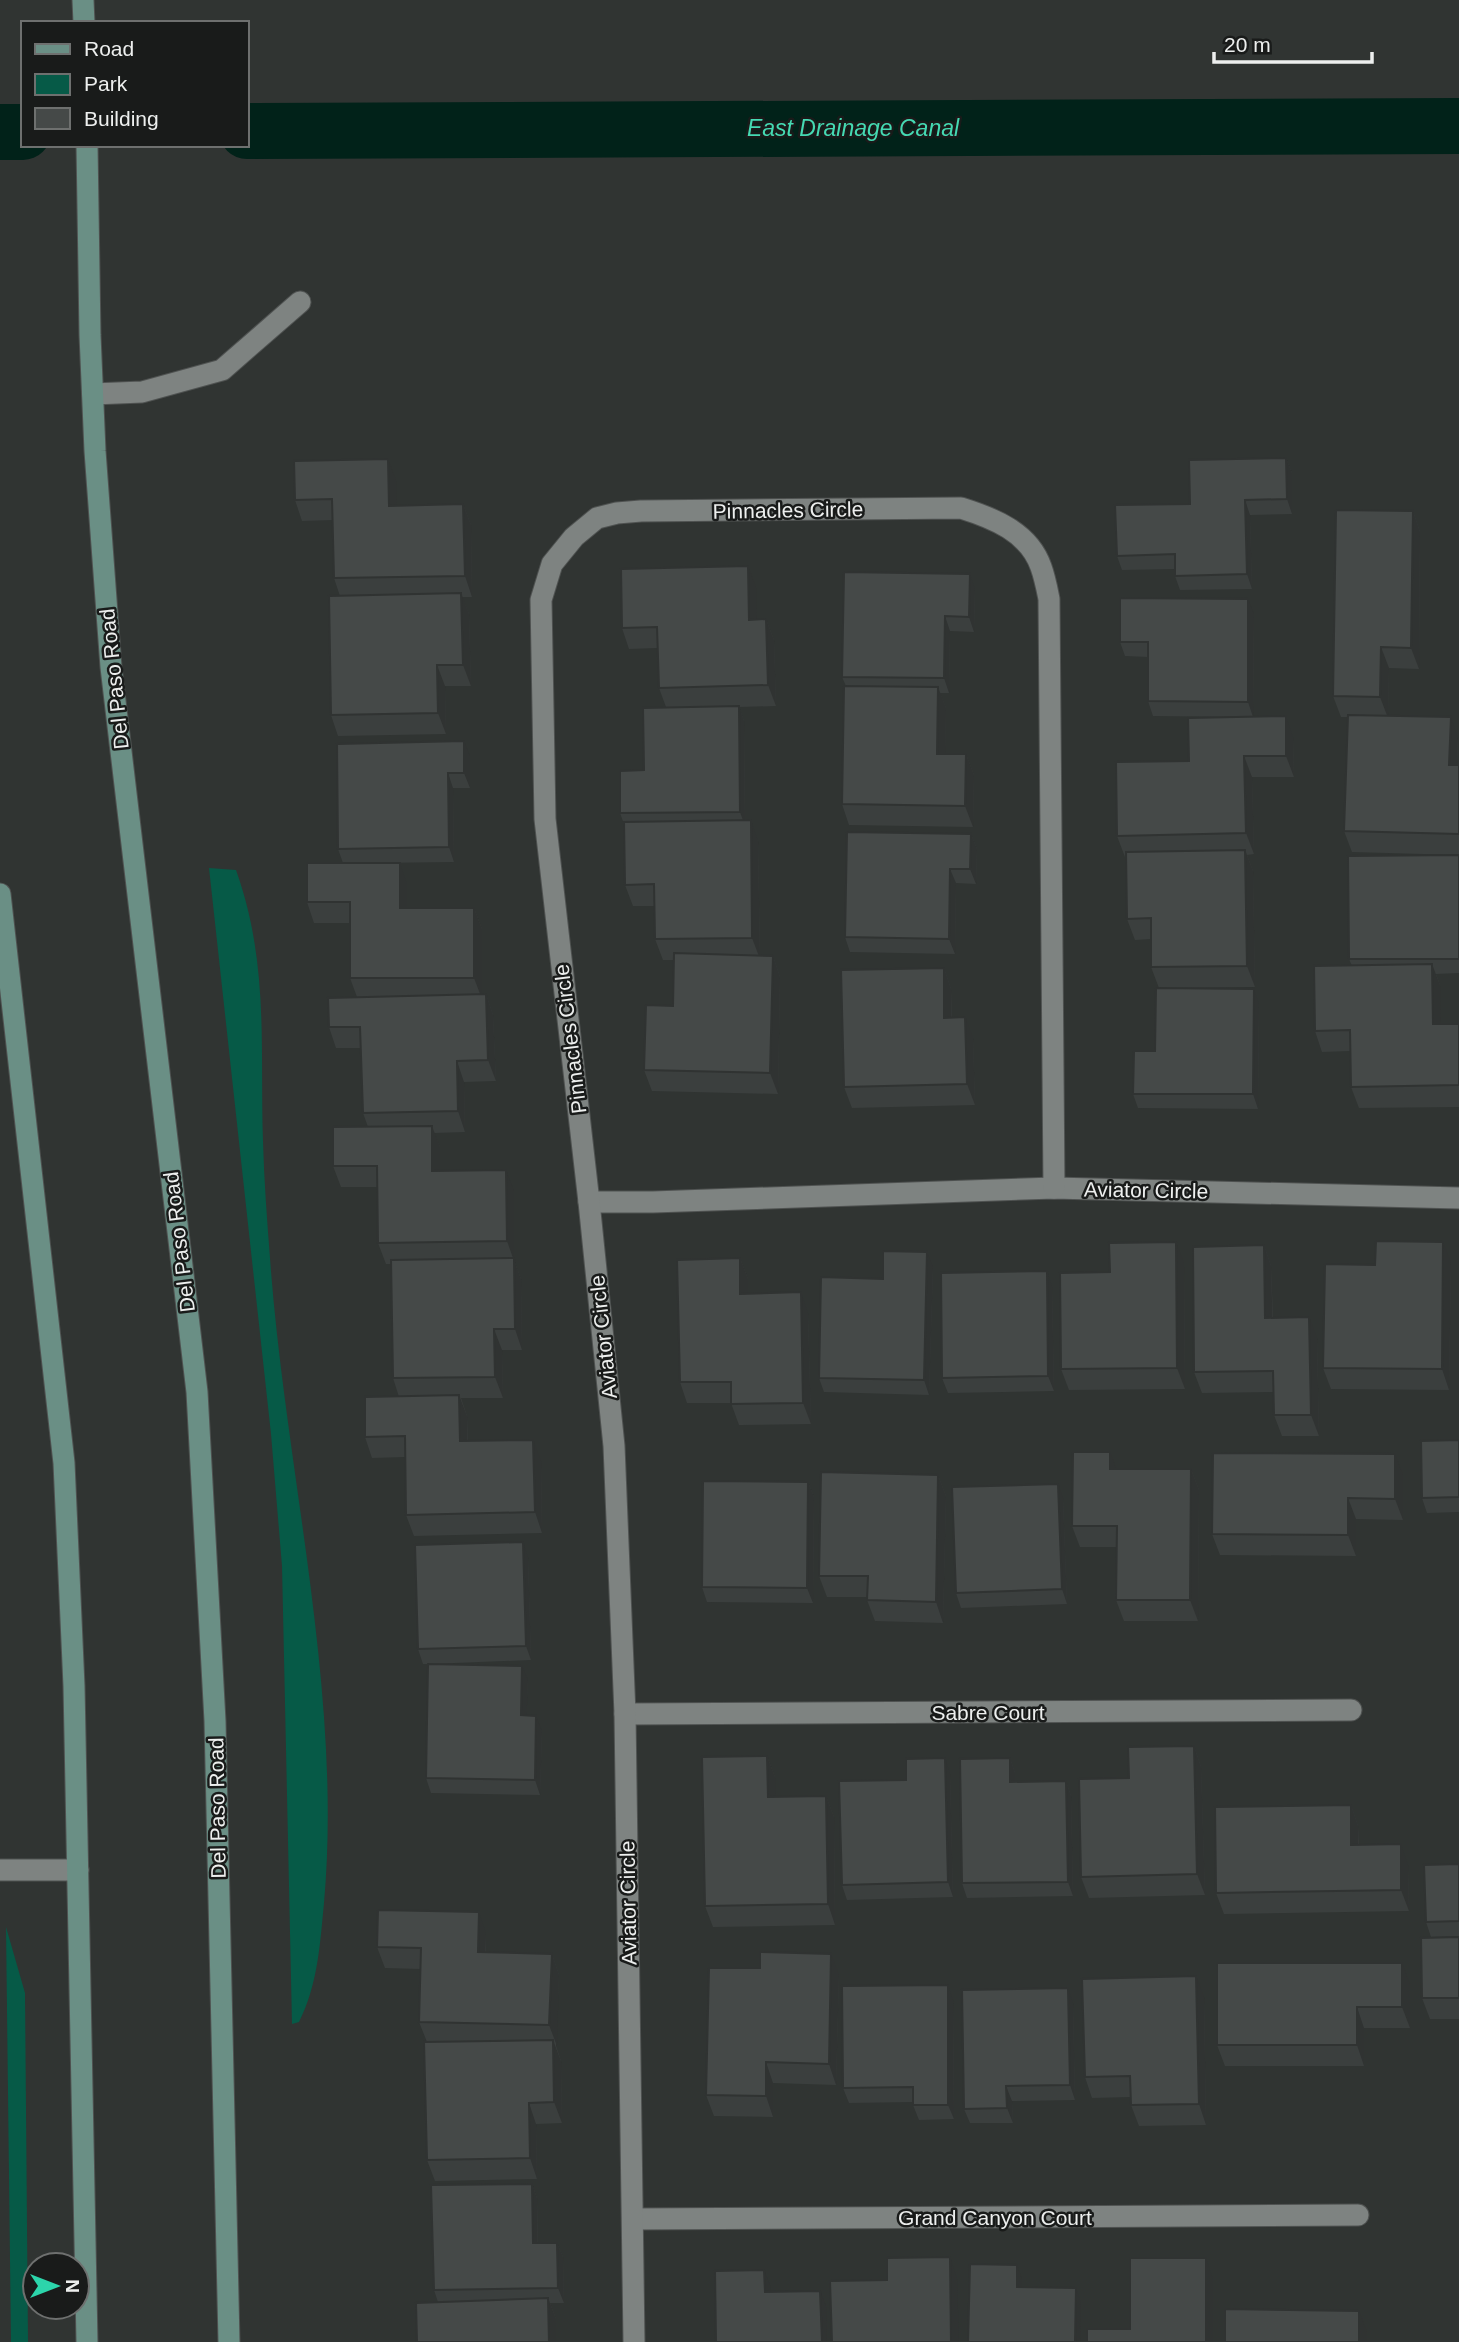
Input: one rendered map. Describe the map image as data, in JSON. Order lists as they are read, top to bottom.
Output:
{
  "streets": {
    "main road": ["Del Paso Road"],
    "street": [
      "Pinnacles Circle",
      "Aviator Circle",
      "Sabre Court",
      "Grand Canyon Court"
    ]
  },
  "crossings": [
    ["Pinnacles Circle", "Aviator Circle"],
    ["Aviator Circle", "Sabre Court"],
    ["Aviator Circle", "Grand Canyon Court"]
  ],
  "water": ["East Drainage Canal"],
  "legend": ["Road", "Park", "Building"],
  "scale_bar": "20 m",
  "north": "right"
}
